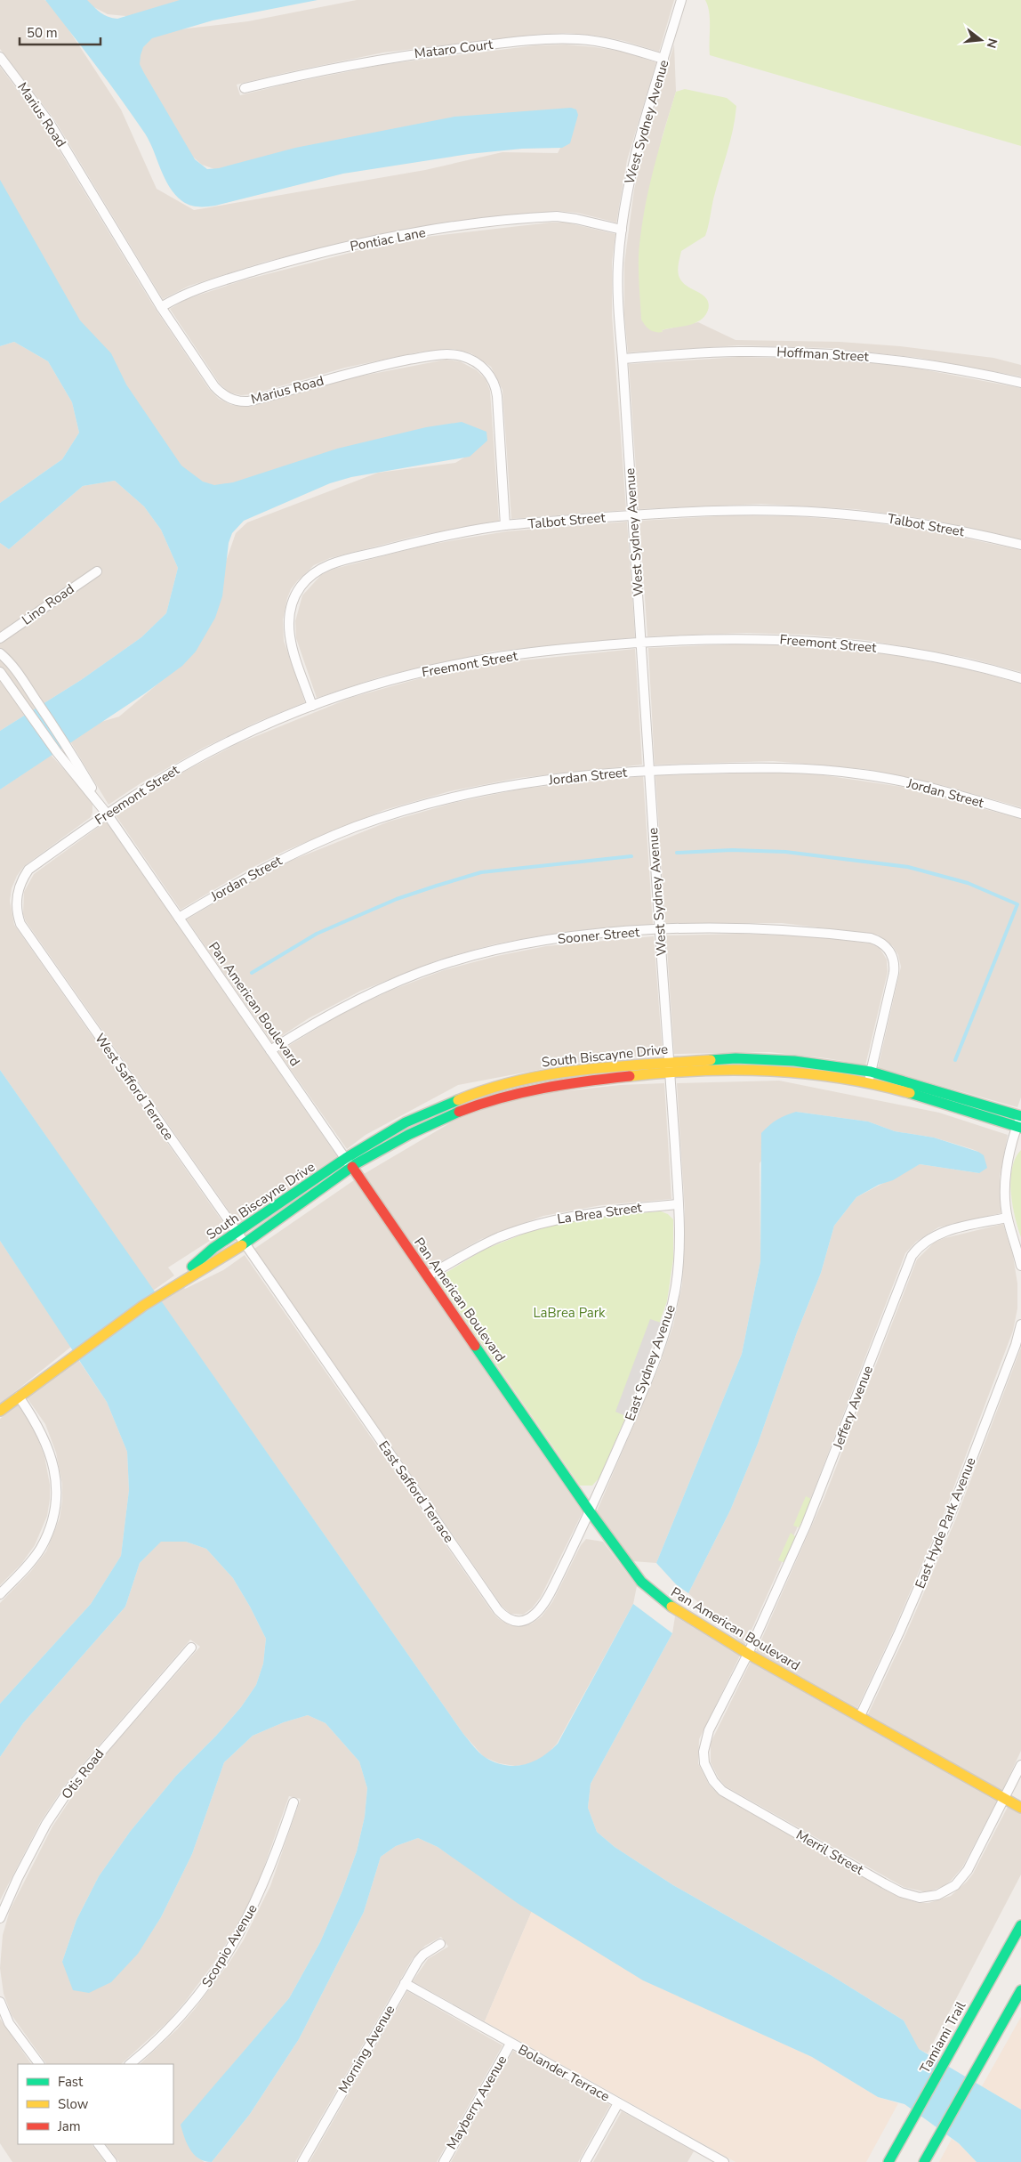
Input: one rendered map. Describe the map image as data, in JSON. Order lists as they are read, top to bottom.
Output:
{
  "streets": {
    "street": [
      "Mataro Court",
      "Marius Road",
      "West Sydney Avenue",
      "Pontiac Lane",
      "Hoffman Street",
      "Talbot Street",
      "Lino Road",
      "Freemont Street",
      "Jordan Street",
      "Sooner Street",
      "Pan American Boulevard",
      "South Biscayne Drive",
      "West Safford Terrace",
      "La Brea Street",
      "East Sydney Avenue",
      "Jeffery Avenue",
      "East Safford Terrace",
      "East Hyde Park Avenue",
      "Otis Road",
      "Merril Street",
      "Scorpio Avenue",
      "Tamiami Trail",
      "Morning Avenue",
      "Bolander Terrace",
      "Mayberry Avenue"
    ]
  },
  "crossings": [
    ["Mataro Court", "West Sydney Avenue"],
    ["Marius Road", "Pontiac Lane"],
    ["Marius Road", "Talbot Street"],
    ["West Sydney Avenue", "Pontiac Lane"],
    ["West Sydney Avenue", "Hoffman Street"],
    ["West Sydney Avenue", "Talbot Street"],
    ["West Sydney Avenue", "Freemont Street"],
    ["West Sydney Avenue", "Jordan Street"],
    ["West Sydney Avenue", "Sooner Street"],
    ["West Sydney Avenue", "South Biscayne Drive"],
    ["West Sydney Avenue", "East Sydney Avenue"],
    ["Talbot Street", "Freemont Street"],
    ["Freemont Street", "Pan American Boulevard"],
    ["Freemont Street", "West Safford Terrace"],
    ["Jordan Street", "Pan American Boulevard"],
    ["Sooner Street", "Pan American Boulevard"],
    ["Sooner Street", "South Biscayne Drive"],
    ["Pan American Boulevard", "South Biscayne Drive"],
    ["Pan American Boulevard", "La Brea Street"],
    ["Pan American Boulevard", "East Sydney Avenue"],
    ["Pan American Boulevard", "Jeffery Avenue"],
    ["Pan American Boulevard", "East Safford Terrace"],
    ["Pan American Boulevard", "East Hyde Park Avenue"],
    ["Pan American Boulevard", "Merril Street"],
    ["South Biscayne Drive", "West Safford Terrace"],
    ["South Biscayne Drive", "East Sydney Avenue"],
    ["South Biscayne Drive", "East Safford Terrace"],
    ["West Safford Terrace", "East Safford Terrace"],
    ["La Brea Street", "East Sydney Avenue"],
    ["East Sydney Avenue", "East Safford Terrace"],
    ["Jeffery Avenue", "Merril Street"],
    ["Morning Avenue", "Bolander Terrace"],
    ["Bolander Terrace", "Mayberry Avenue"]
  ],
  "parks": ["LaBrea Park"],
  "legend": ["Fast", "Slow", "Jam"],
  "scale_bar": "50 m",
  "north": "right"
}
